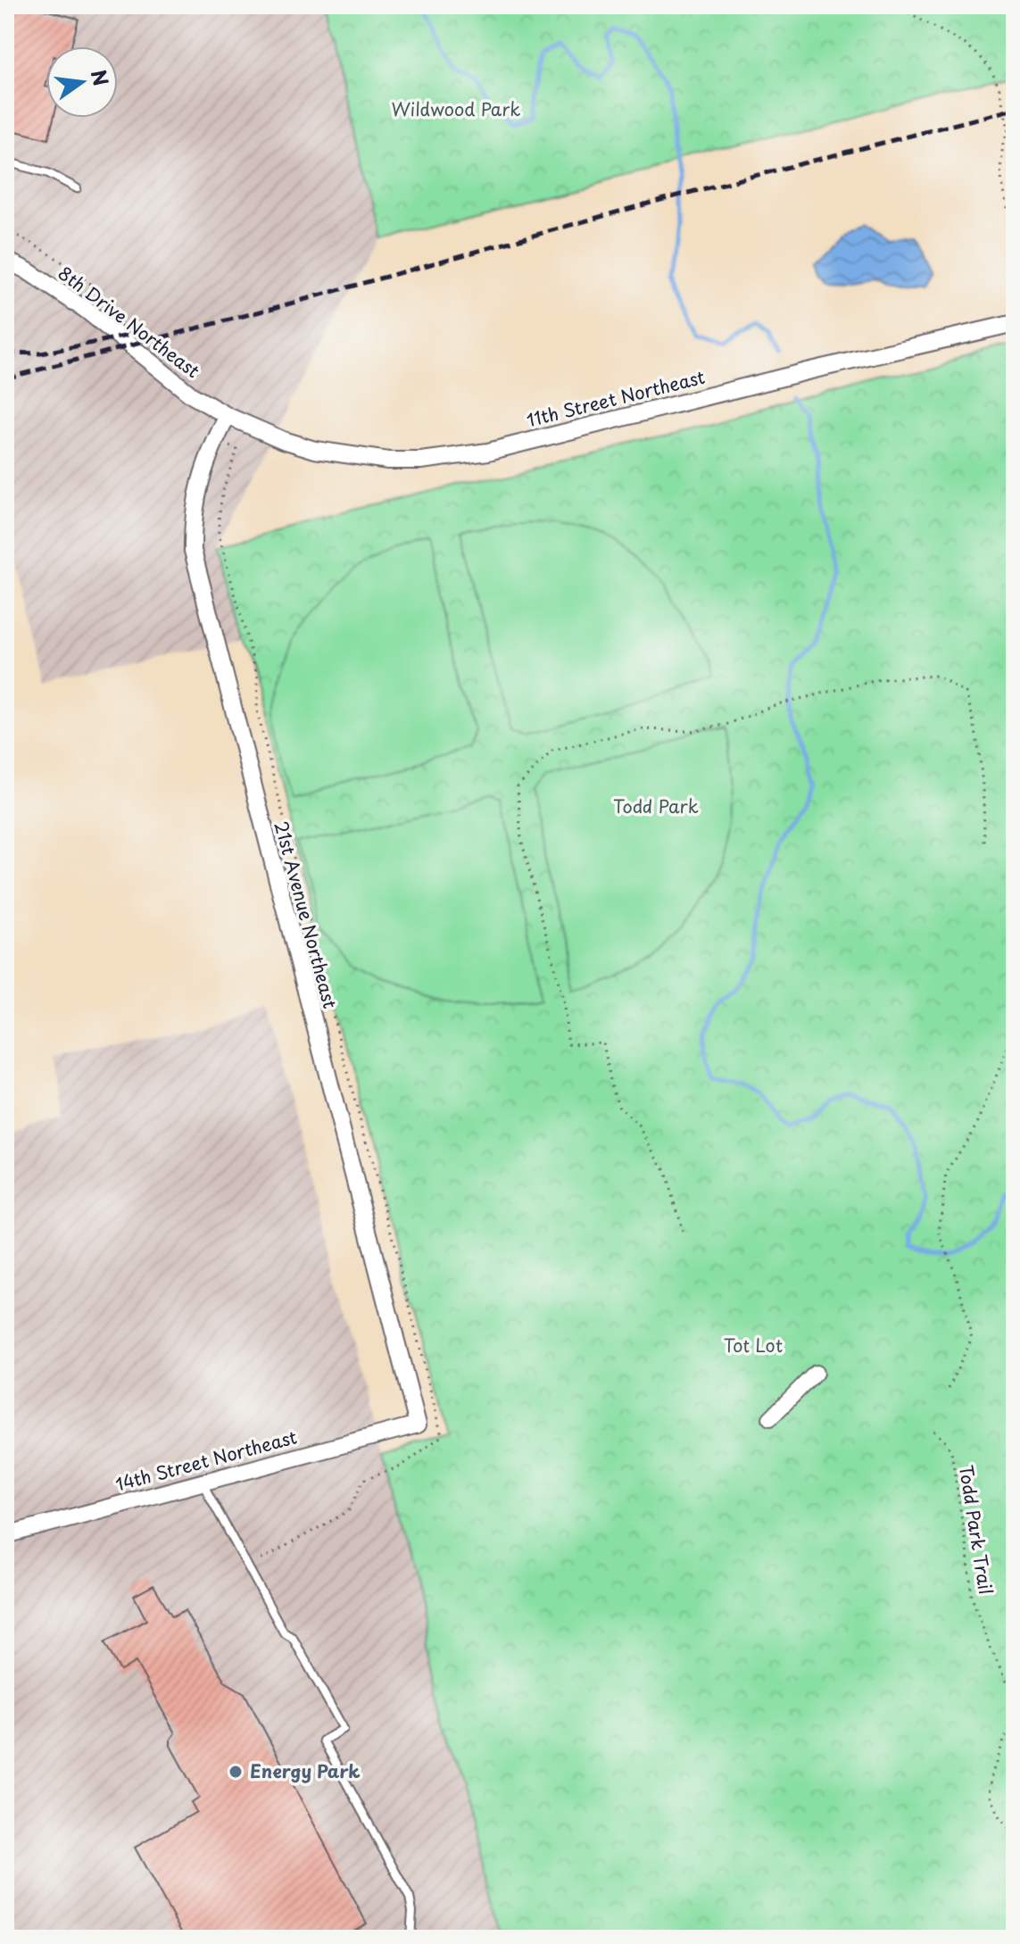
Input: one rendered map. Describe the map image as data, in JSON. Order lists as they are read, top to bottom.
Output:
{
  "streets": {
    "street": [
      "8th Drive Northeast",
      "11th Street Northeast",
      "21st Avenue Northeast",
      "14th Street Northeast"
    ],
    "path": ["Todd Park Trail"]
  },
  "crossings": [
    ["8th Drive Northeast", "11th Street Northeast"],
    ["8th Drive Northeast", "21st Avenue Northeast"],
    ["11th Street Northeast", "21st Avenue Northeast"],
    ["21st Avenue Northeast", "14th Street Northeast"]
  ],
  "parks": ["Wildwood Park", "Todd Park", "Tot Lot"],
  "places": ["Energy Park"],
  "north": "right"
}
